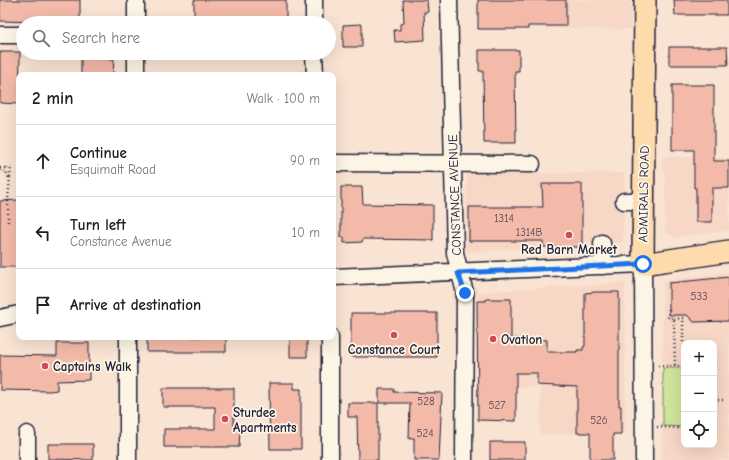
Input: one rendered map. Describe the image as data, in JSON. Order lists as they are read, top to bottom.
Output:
{
  "streets": {
    "main road": ["ADMIRALS ROAD"],
    "street": ["CONSTANCE AVENUE"]
  },
  "places": [
    "Red Barn Market",
    "Constance Court",
    "Ovation",
    "Captains Walk",
    "Sturdee Apartments"
  ],
  "house_numbers": [
    "1314",
    "1314B",
    "533",
    "528",
    "527",
    "526",
    "524"
  ],
  "page": {
    "search": "Search here",
    "heading": ["2 min", "Walk · 100 m"],
    "list": [
      ["Continue", "Esquimalt Road", "90 m"],
      ["Turn left", "Constance Avenue", "10 m"],
      "Arrive at destination"
    ],
    "map_buttons": ["+", "−"]
  }
}
